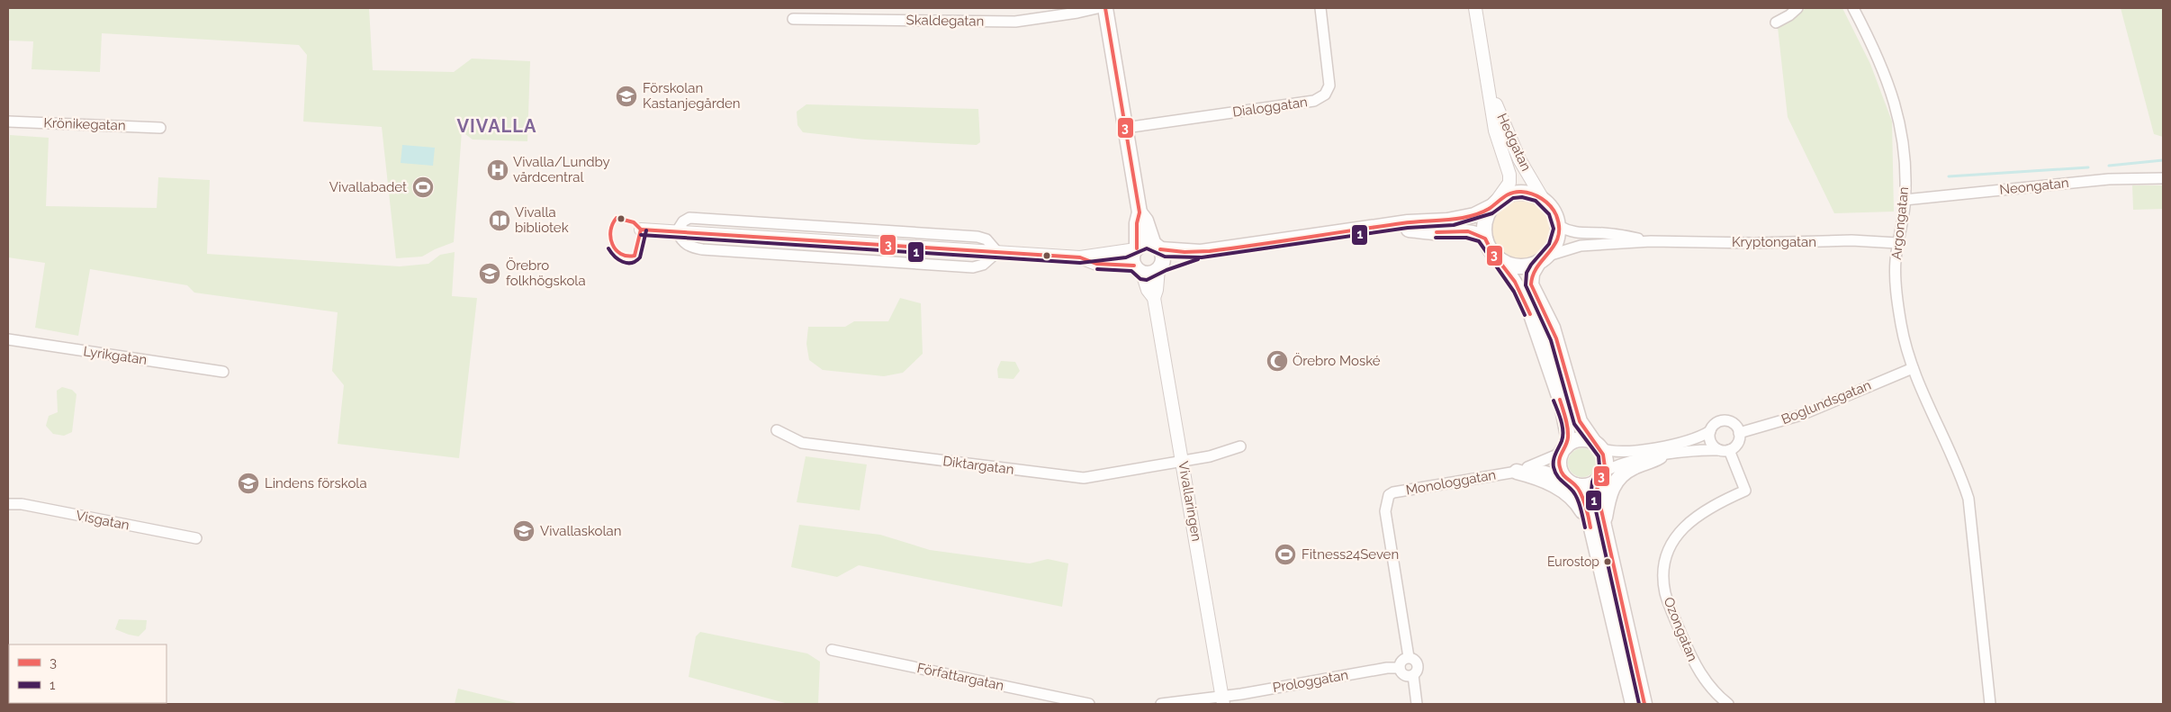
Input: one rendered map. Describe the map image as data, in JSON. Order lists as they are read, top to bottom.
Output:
{
  "streets": {
    "street": [
      "Skaldegatan",
      "Dialoggatan",
      "Krönikegatan",
      "Hedgatan",
      "Neongatan",
      "Argongatan",
      "Kryptongatan",
      "Lyrikgatan",
      "Boglundsgatan",
      "Diktargatan",
      "Monologgatan",
      "Vivallaringen",
      "Visgatan",
      "Ozongatan",
      "Författargatan",
      "Prologgatan"
    ]
  },
  "crossings": [
    ["Hedgatan", "Kryptongatan"],
    ["Neongatan", "Argongatan"],
    ["Argongatan", "Kryptongatan"],
    ["Argongatan", "Boglundsgatan"],
    ["Boglundsgatan", "Ozongatan"],
    ["Diktargatan", "Vivallaringen"],
    ["Monologgatan", "Prologgatan"],
    ["Vivallaringen", "Prologgatan"]
  ],
  "districts": ["VIVALLA"],
  "places": {
    "school or university": [
      "Förskolan Kastanjegården",
      "Örebro folkhögskola",
      "Lindens förskola",
      "Vivallaskolan"
    ],
    "hospital": ["Vivalla/Lundby vårdcentral"],
    "sports": ["Vivallabadet", "Fitness24Seven"],
    "library": ["Vivalla bibliotek"],
    "mosque": ["Örebro Moské"],
    "other": ["Eurostop"]
  },
  "lines": ["transit line 3", "transit line 1"],
  "legend": ["3", "1"]
}
